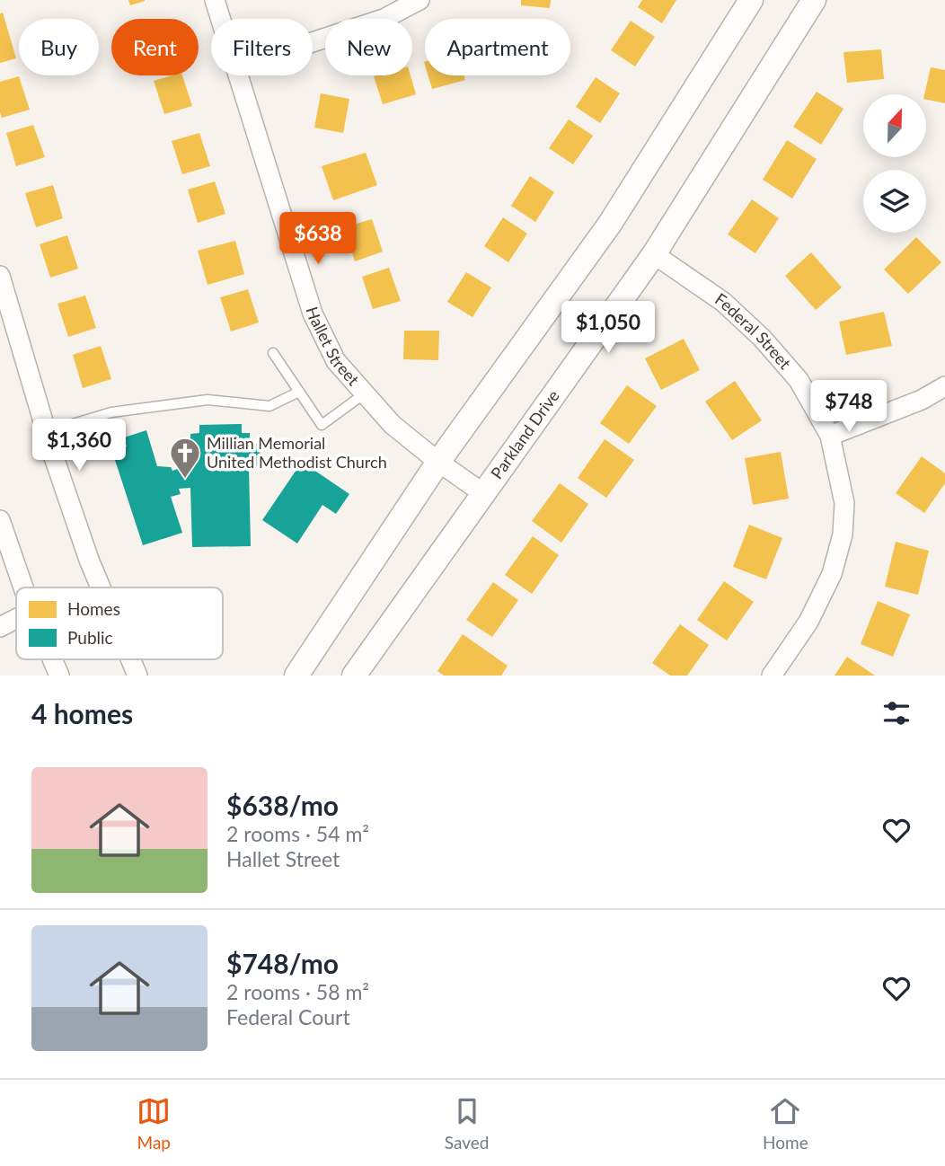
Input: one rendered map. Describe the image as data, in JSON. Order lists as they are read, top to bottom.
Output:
{
  "streets": {
    "street": ["Federal Street", "Hallet Street", "Parkland Drive"]
  },
  "crossings": [
    ["Federal Street", "Parkland Drive"],
    ["Hallet Street", "Parkland Drive"]
  ],
  "places": {
    "church": ["Millian Memorial United Methodist Church"]
  },
  "legend": ["Homes", "Public"],
  "north": "top",
  "page": {
    "chip": [
      "Buy",
      "Rent",
      "Filters",
      "New",
      "Apartment"
    ],
    "price": [
      "$638",
      "$1,050",
      "$748",
      "$1,360"
    ],
    "heading": "4 homes",
    "list": [
      {
        "name": "$638/mo",
        "note": "2 rooms · 54 m² · Hallet Street"
      },
      {
        "name": "$748/mo",
        "note": "2 rooms · 58 m² · Federal Court"
      }
    ],
    "tabs": ["Map", "Saved", "Home"]
  }
}
